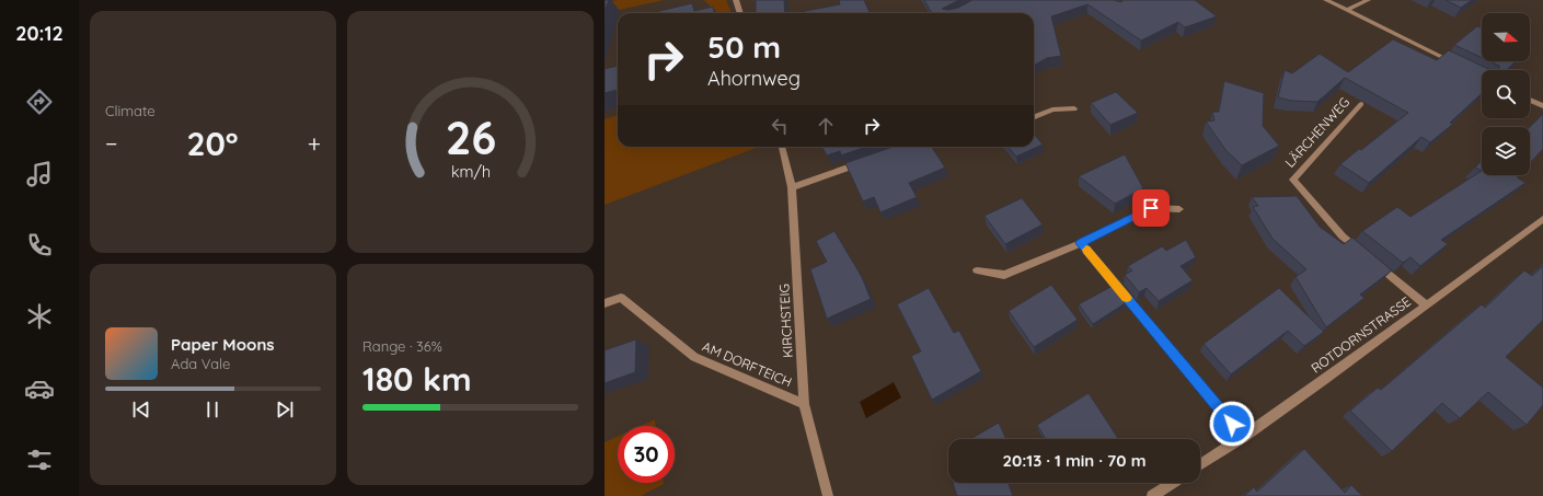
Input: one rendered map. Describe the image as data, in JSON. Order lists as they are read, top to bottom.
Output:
{
  "streets": {
    "street": [
      "LÄRCHENWEG",
      "KIRCHSTEIG",
      "ROTDORNSTRASSE",
      "AM DORFTEICH"
    ]
  },
  "crossings": [
    ["KIRCHSTEIG", "AM DORFTEICH"]
  ],
  "north": "right",
  "page": {
    "tabs": "20:12",
    "tile": [
      "Climate",
      ["Range · 36%", "180 km"]
    ],
    "turn": ["50 m", "Ahornweg"],
    "heat": ["−", "20°", "+"],
    "song": ["Paper Moons", "Ada Vale"],
    "limit": "30",
    "trip": "20:13 · 1 min · 70 m",
    "gauge": ["26", "km/h"]
  }
}
